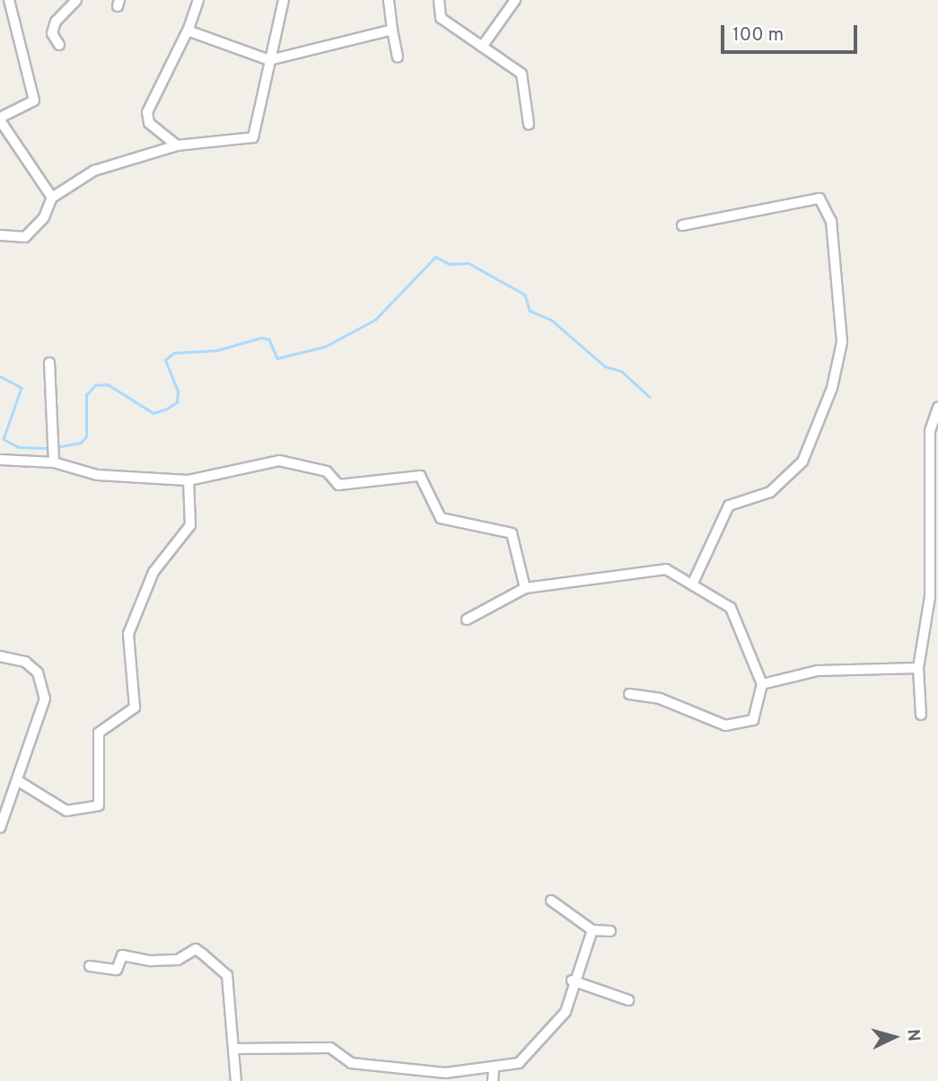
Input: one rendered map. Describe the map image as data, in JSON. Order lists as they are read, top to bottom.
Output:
{
  "scale_bar": "100 m",
  "north": "right"
}
